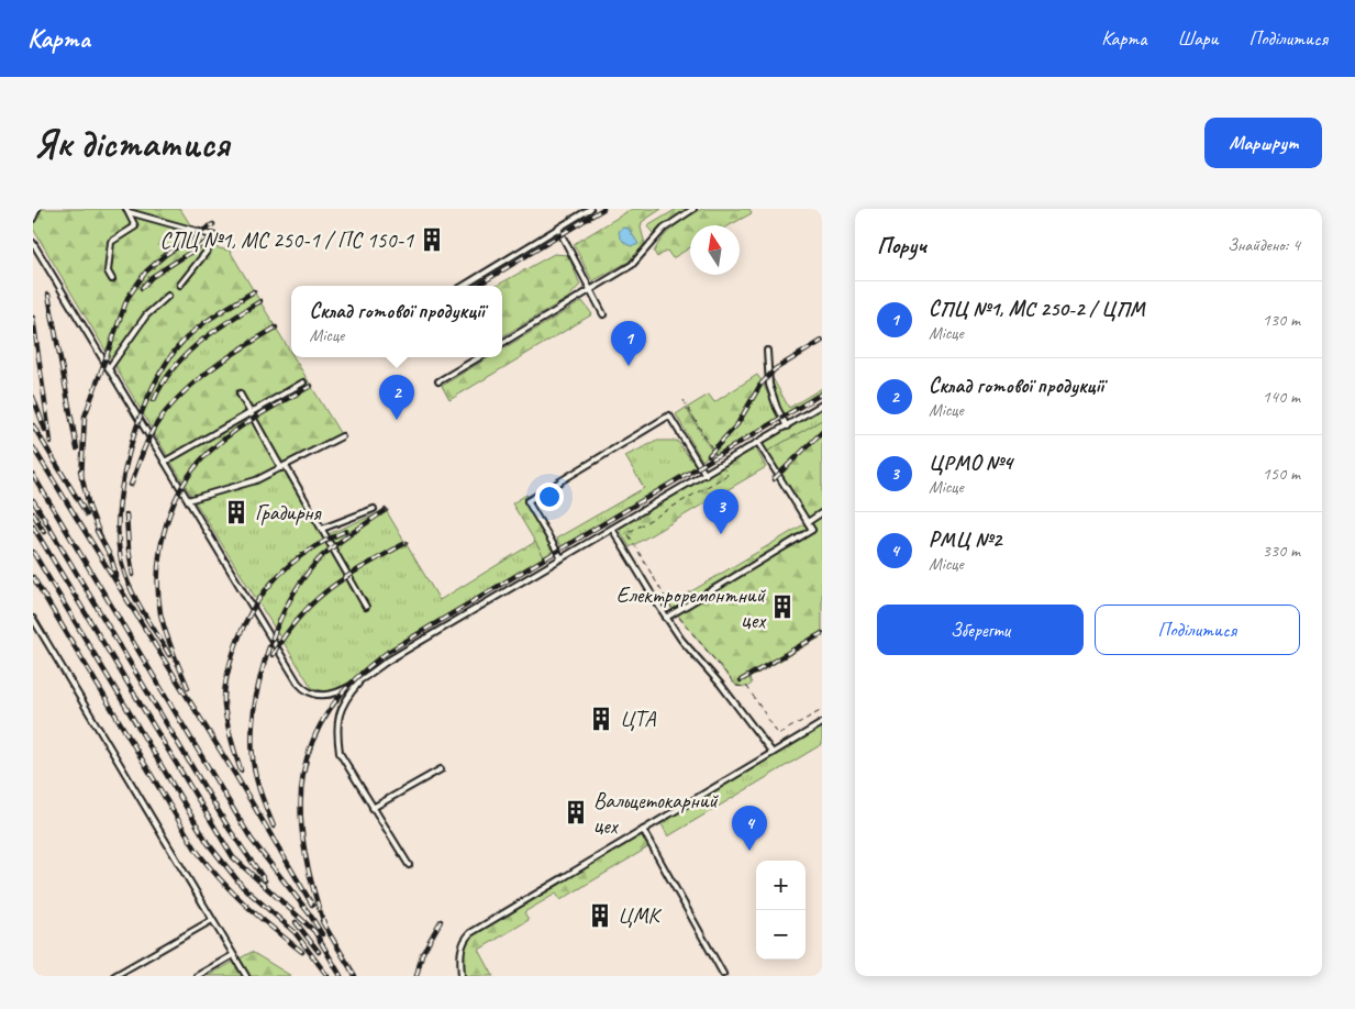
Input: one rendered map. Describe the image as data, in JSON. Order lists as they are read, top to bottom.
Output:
{
  "places": {
    "building": [
      "СПЦ №1, МС 250-1 / ПС 150-1",
      "Градирня",
      "Електроремонтний цех",
      "ЦТА",
      "Вальцетокарний цех",
      "ЦМК"
    ]
  },
  "north": "top",
  "page": {
    "header": "Карта",
    "nav": ["Карта", "Шари", "Поділитися"],
    "buttons": [
      "Маршрут",
      ["Зберегти", "Поділитися"]
    ],
    "title": "Як дістатися",
    "heading": ["Поруч", "Знайдено: 4"],
    "list": [
      {
        "mark": "1",
        "name": "СПЦ №1, МС 250-2 / ЦПМ",
        "note": "Місце",
        "value": "130 m"
      },
      {
        "mark": "2",
        "name": "Склад готової продукції",
        "note": "Місце",
        "value": "140 m"
      },
      {
        "mark": "3",
        "name": "ЦРМО №4",
        "note": "Місце",
        "value": "150 m"
      },
      {
        "mark": "4",
        "name": "РМЦ №2",
        "note": "Місце",
        "value": "330 m"
      }
    ],
    "popup": ["Склад готової продукції", "Місце"],
    "pins": [
      "1",
      "2",
      "3",
      "4"
    ],
    "map_buttons": ["+", "−"]
  }
}
